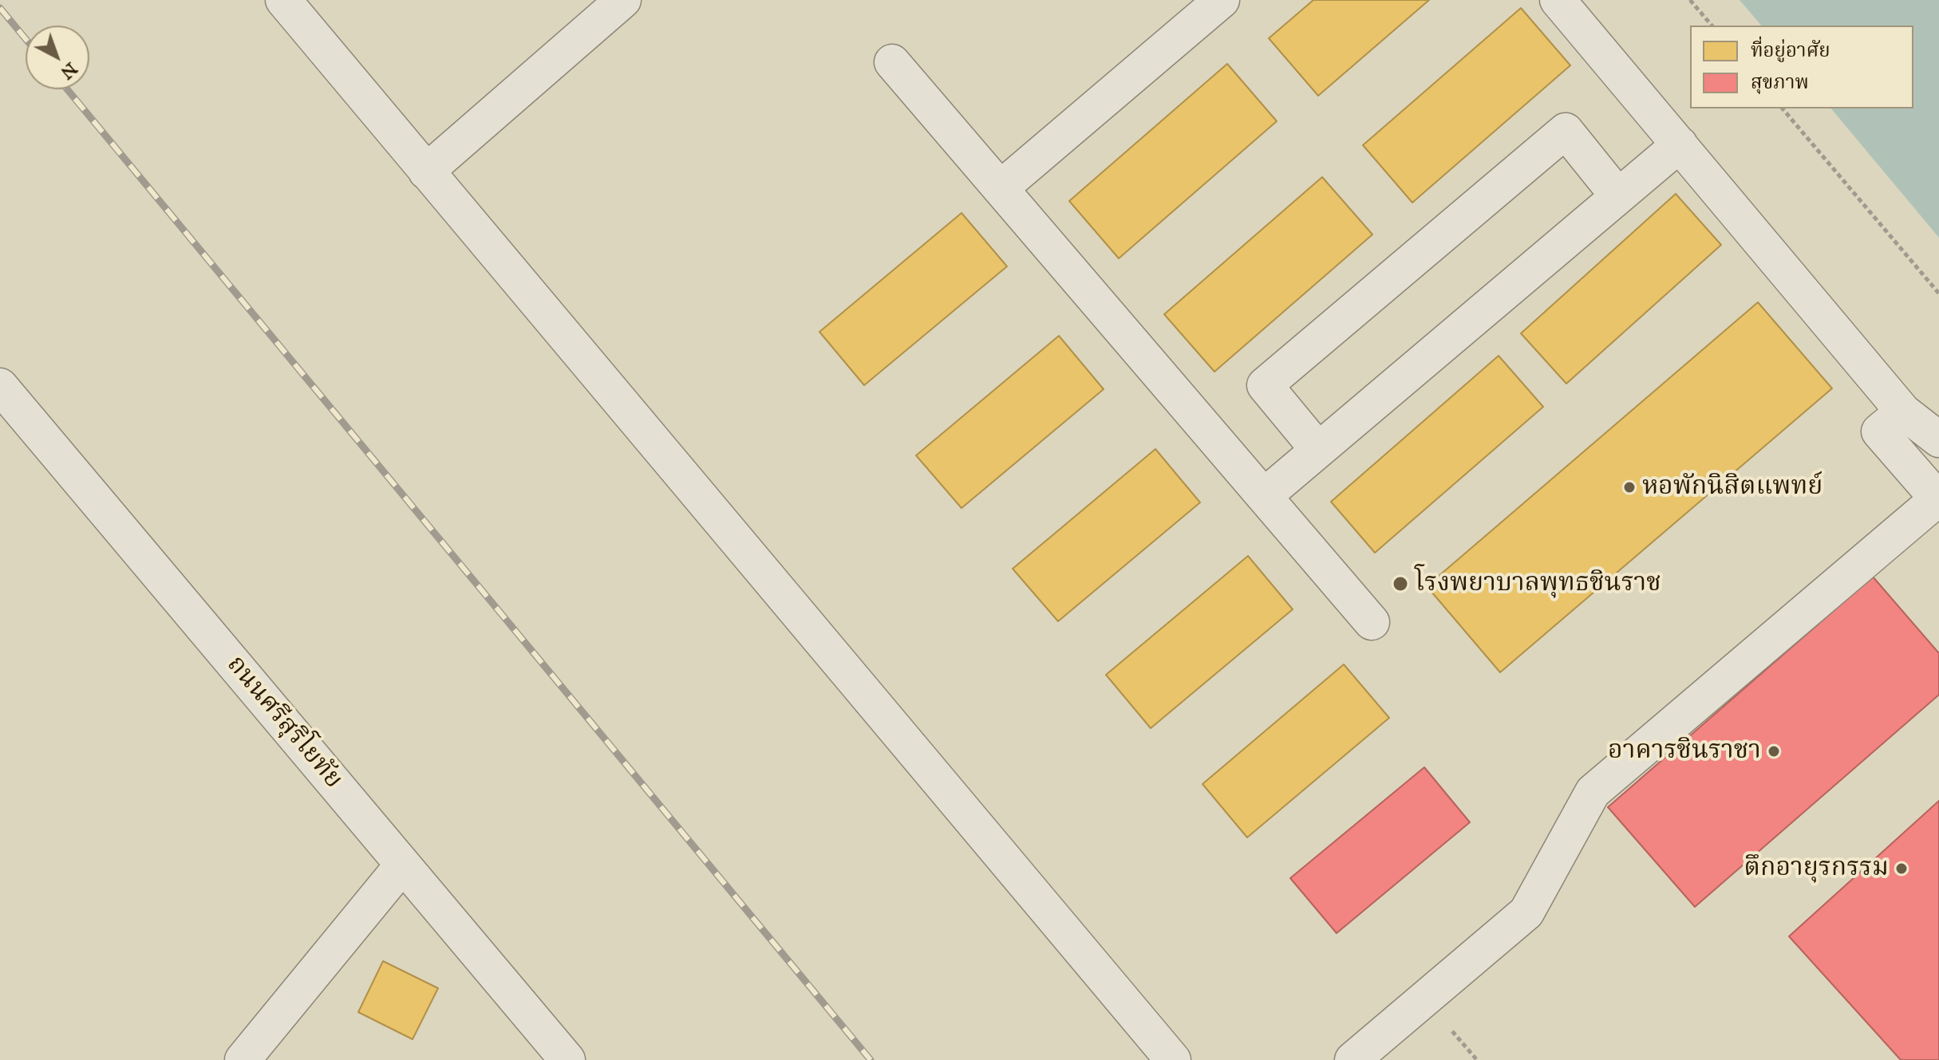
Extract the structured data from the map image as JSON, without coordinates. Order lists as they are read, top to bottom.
{
  "streets": {
    "street": ["ถนนศรีสุริโยทัย"]
  },
  "places": [
    "หอพักนิสิตแพทย์",
    "โรงพยาบาลพุทธชินราช",
    "อาคารชินราชา",
    "ตึกอายุรกรรม"
  ],
  "legend": ["ที่อยู่อาศัย", "สุขภาพ"],
  "north": "bottom right"
}
